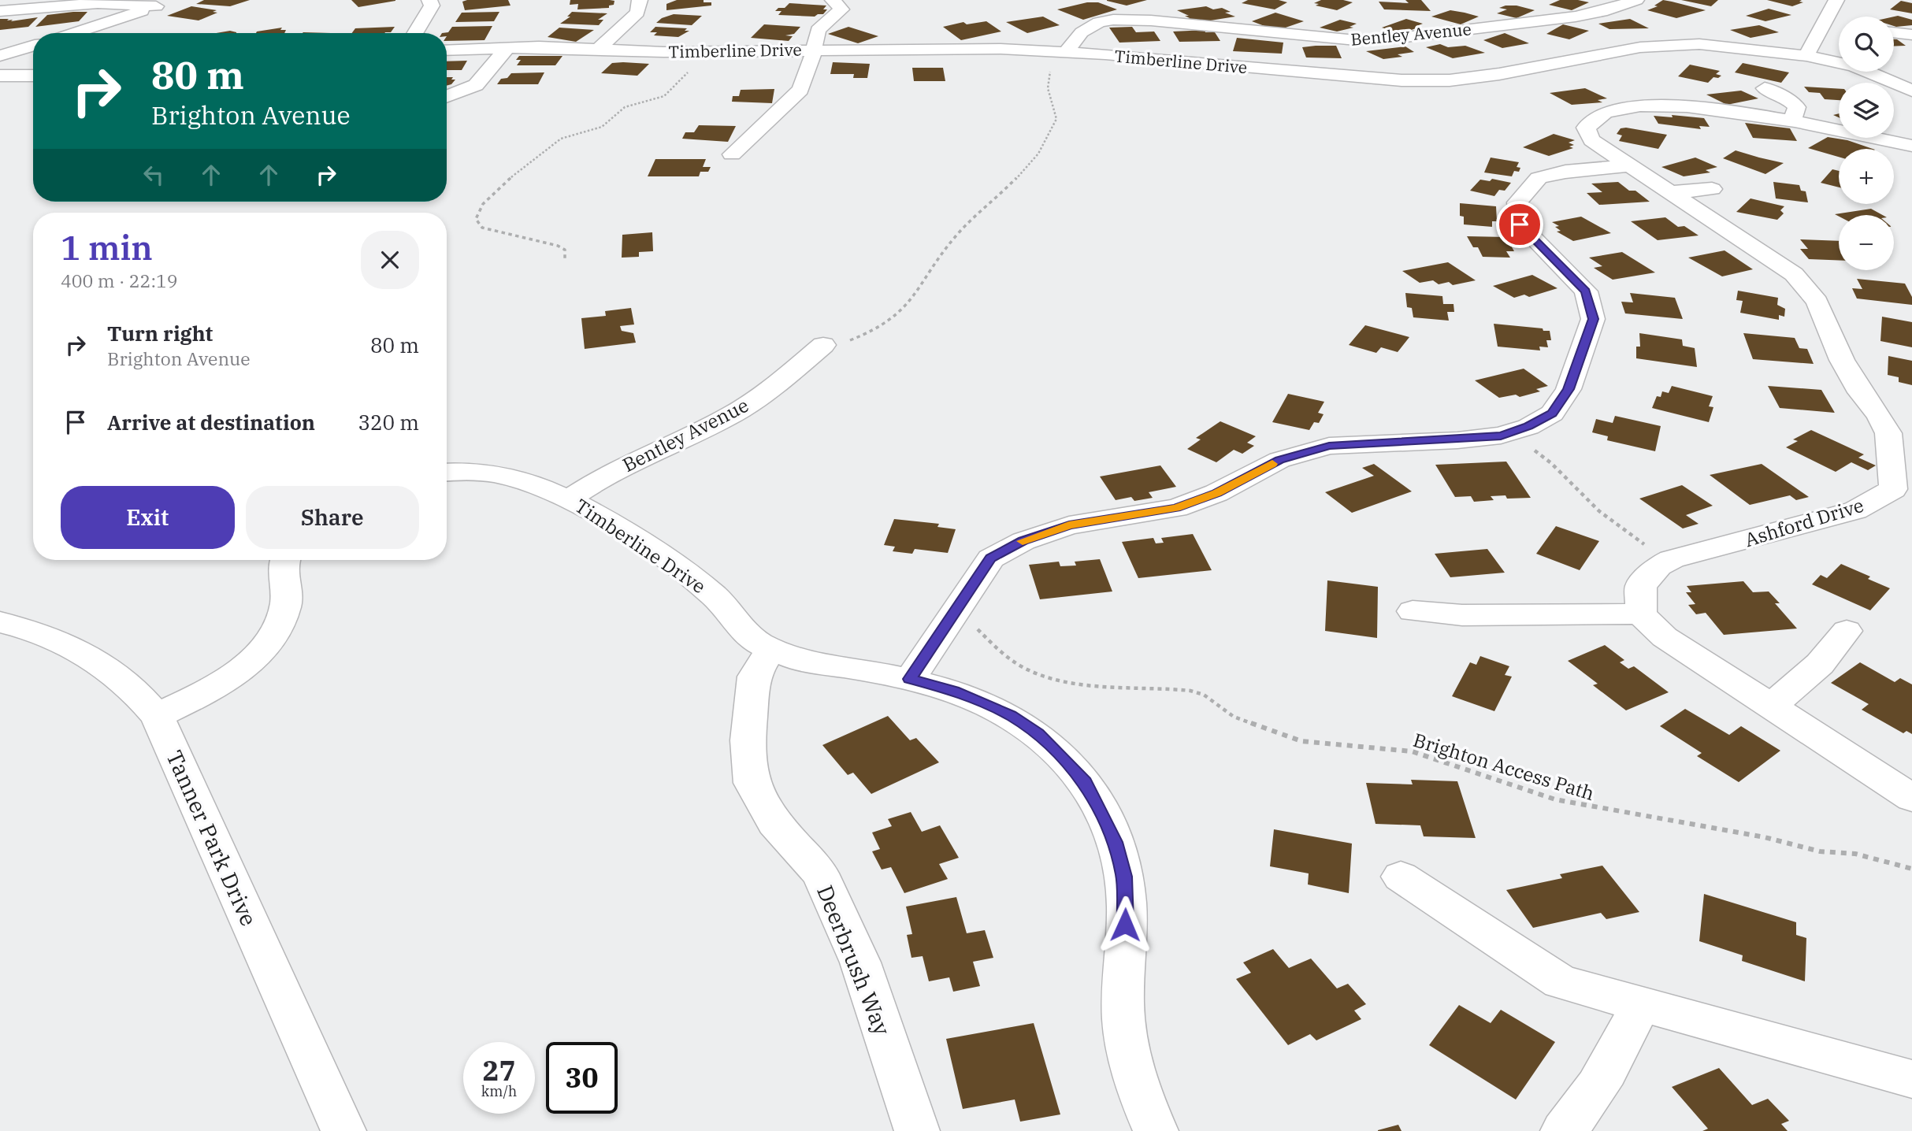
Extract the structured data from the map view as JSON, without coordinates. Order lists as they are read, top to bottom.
{
  "streets": {
    "street": [
      "Bentley Avenue",
      "Timberline Drive",
      "Ashford Drive",
      "Tanner Park Drive",
      "Deerbrush Way"
    ],
    "path": ["Brighton Access Path"]
  },
  "crossings": [
    ["Bentley Avenue", "Timberline Drive"],
    ["Timberline Drive", "Deerbrush Way"]
  ],
  "page": {
    "map_buttons": ["+", "−"],
    "turn": ["80 m", "Brighton Avenue"],
    "heading": ["1 min", "400 m · 22:19"],
    "list": [
      {
        "name": "Turn right",
        "note": "Brighton Avenue",
        "value": "80 m"
      },
      {
        "name": "Arrive at destination",
        "value": "320 m"
      }
    ],
    "buttons": ["Exit", "Share"],
    "speed": "27 km/h",
    "limit": "30"
  }
}
